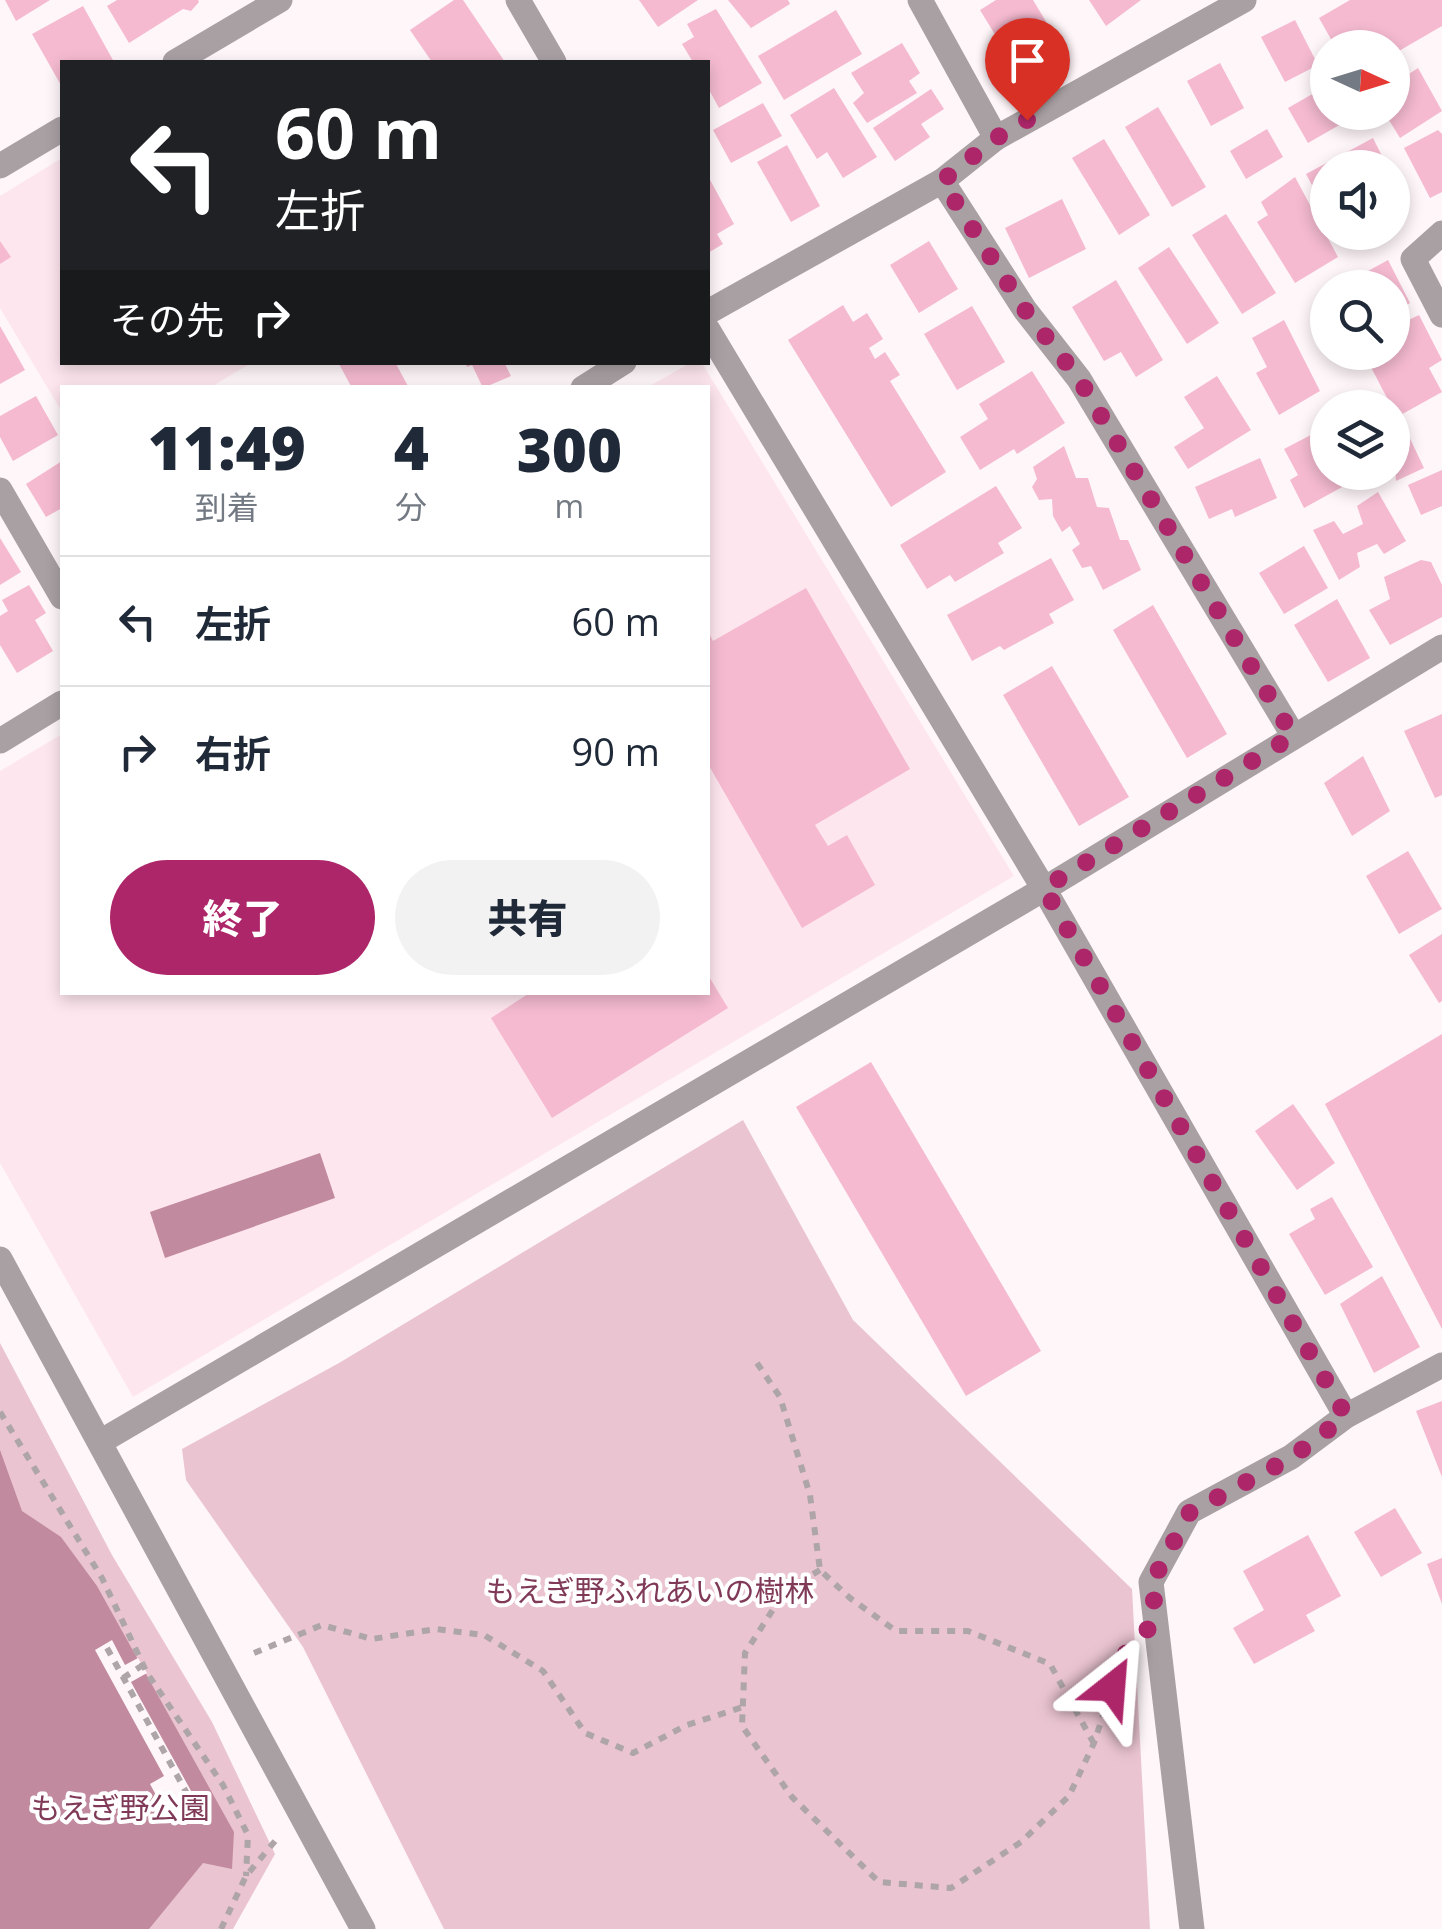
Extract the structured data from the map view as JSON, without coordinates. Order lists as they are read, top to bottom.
{
  "parks": ["もえぎ野ふれあいの樹林", "もえぎ野公園"],
  "north": "right",
  "page": {
    "turn": ["60 m", "左折"],
    "then": "その先",
    "eta": [
      "11:49",
      "到着",
      "4",
      "分",
      "300",
      "m"
    ],
    "list": [
      {
        "name": "左折",
        "value": "60 m"
      },
      {
        "name": "右折",
        "value": "90 m"
      }
    ],
    "buttons": ["終了", "共有"]
  }
}
